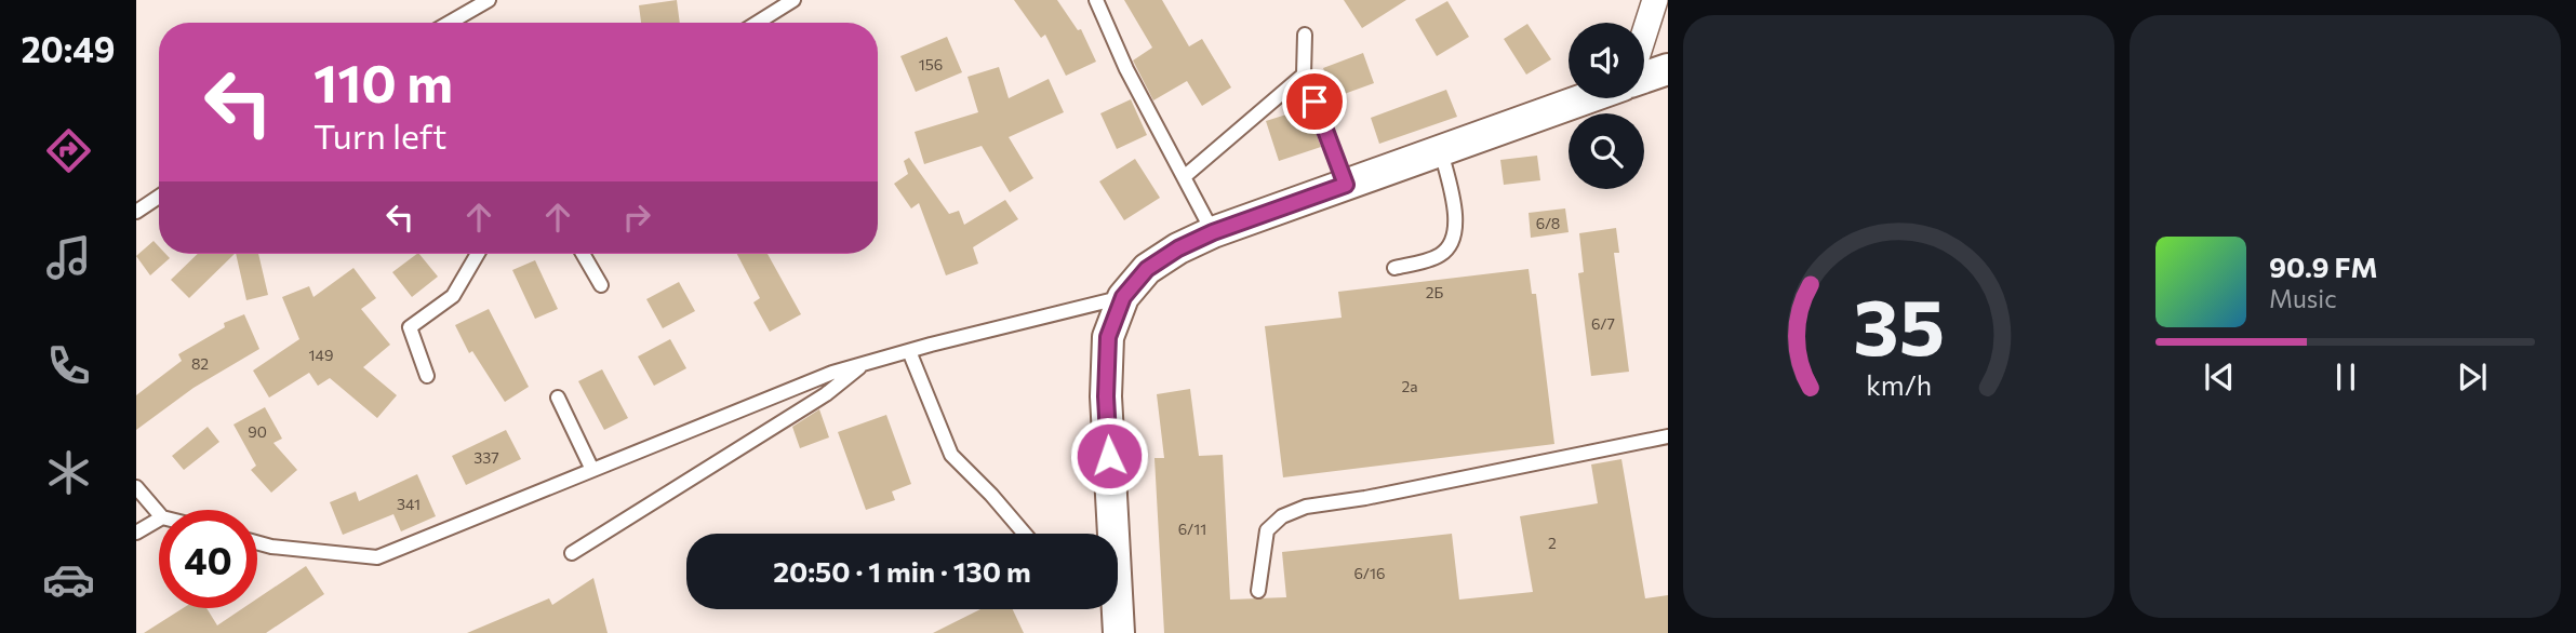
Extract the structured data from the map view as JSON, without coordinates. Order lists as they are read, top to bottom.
{
  "house_numbers": [
    "156",
    "6/8",
    "2Б",
    "6/7",
    "149",
    "82",
    "2а",
    "90",
    "337",
    "341",
    "6/11",
    "2",
    "6/16"
  ],
  "page": {
    "tabs": "20:49",
    "turn": ["110 m", "Turn left"],
    "song": ["90.9 FM", "Music"],
    "limit": "40",
    "trip": "20:50 · 1 min · 130 m",
    "gauge": ["35", "km/h"]
  }
}
